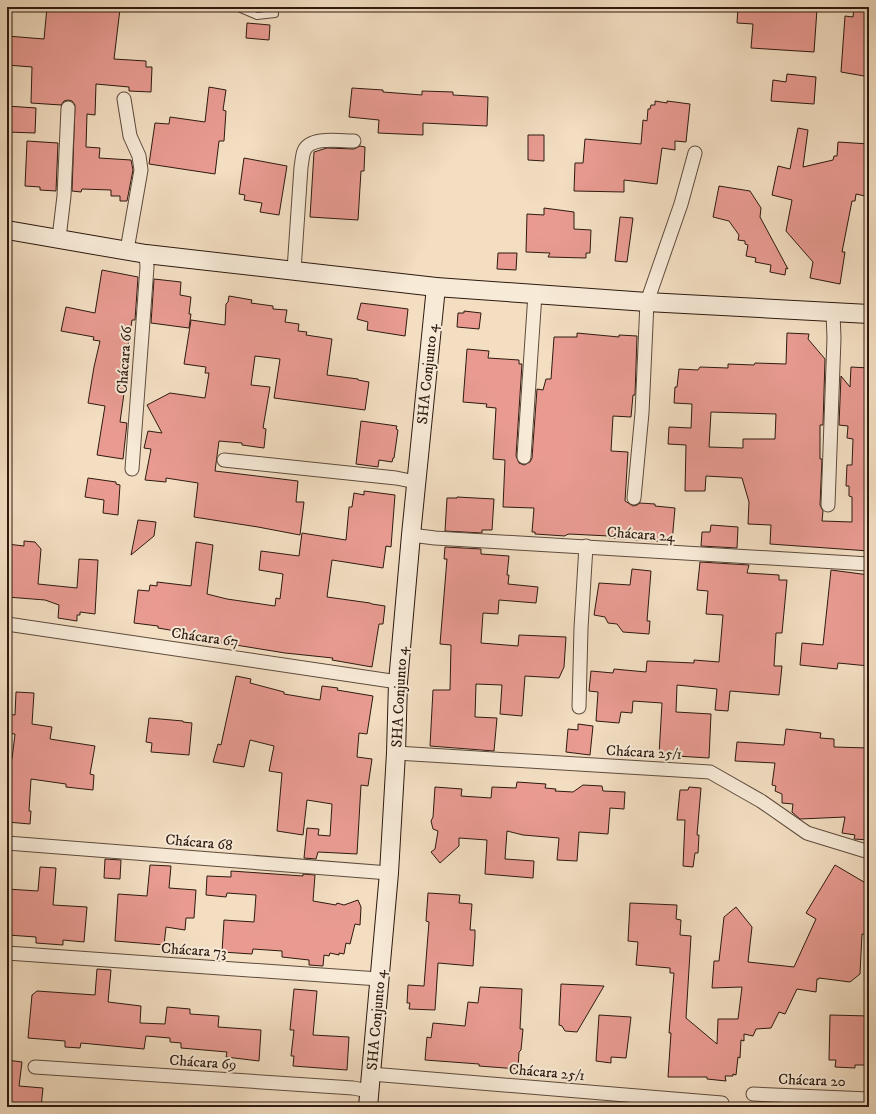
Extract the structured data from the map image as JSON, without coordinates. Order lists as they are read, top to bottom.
{
  "streets": {
    "street": [
      "Chácara 66",
      "SHA Conjunto 4",
      "Chácara 24",
      "Chácara 67",
      "Chácara 25/1",
      "Chácara 68",
      "Chácara 73",
      "Chácara 69",
      "Chácara 20"
    ]
  },
  "crossings": [
    ["SHA Conjunto 4", "Chácara 24"],
    ["SHA Conjunto 4", "Chácara 67"],
    ["SHA Conjunto 4", "Chácara 25/1"],
    ["SHA Conjunto 4", "Chácara 68"],
    ["SHA Conjunto 4", "Chácara 73"],
    ["SHA Conjunto 4", "Chácara 69"]
  ]
}
